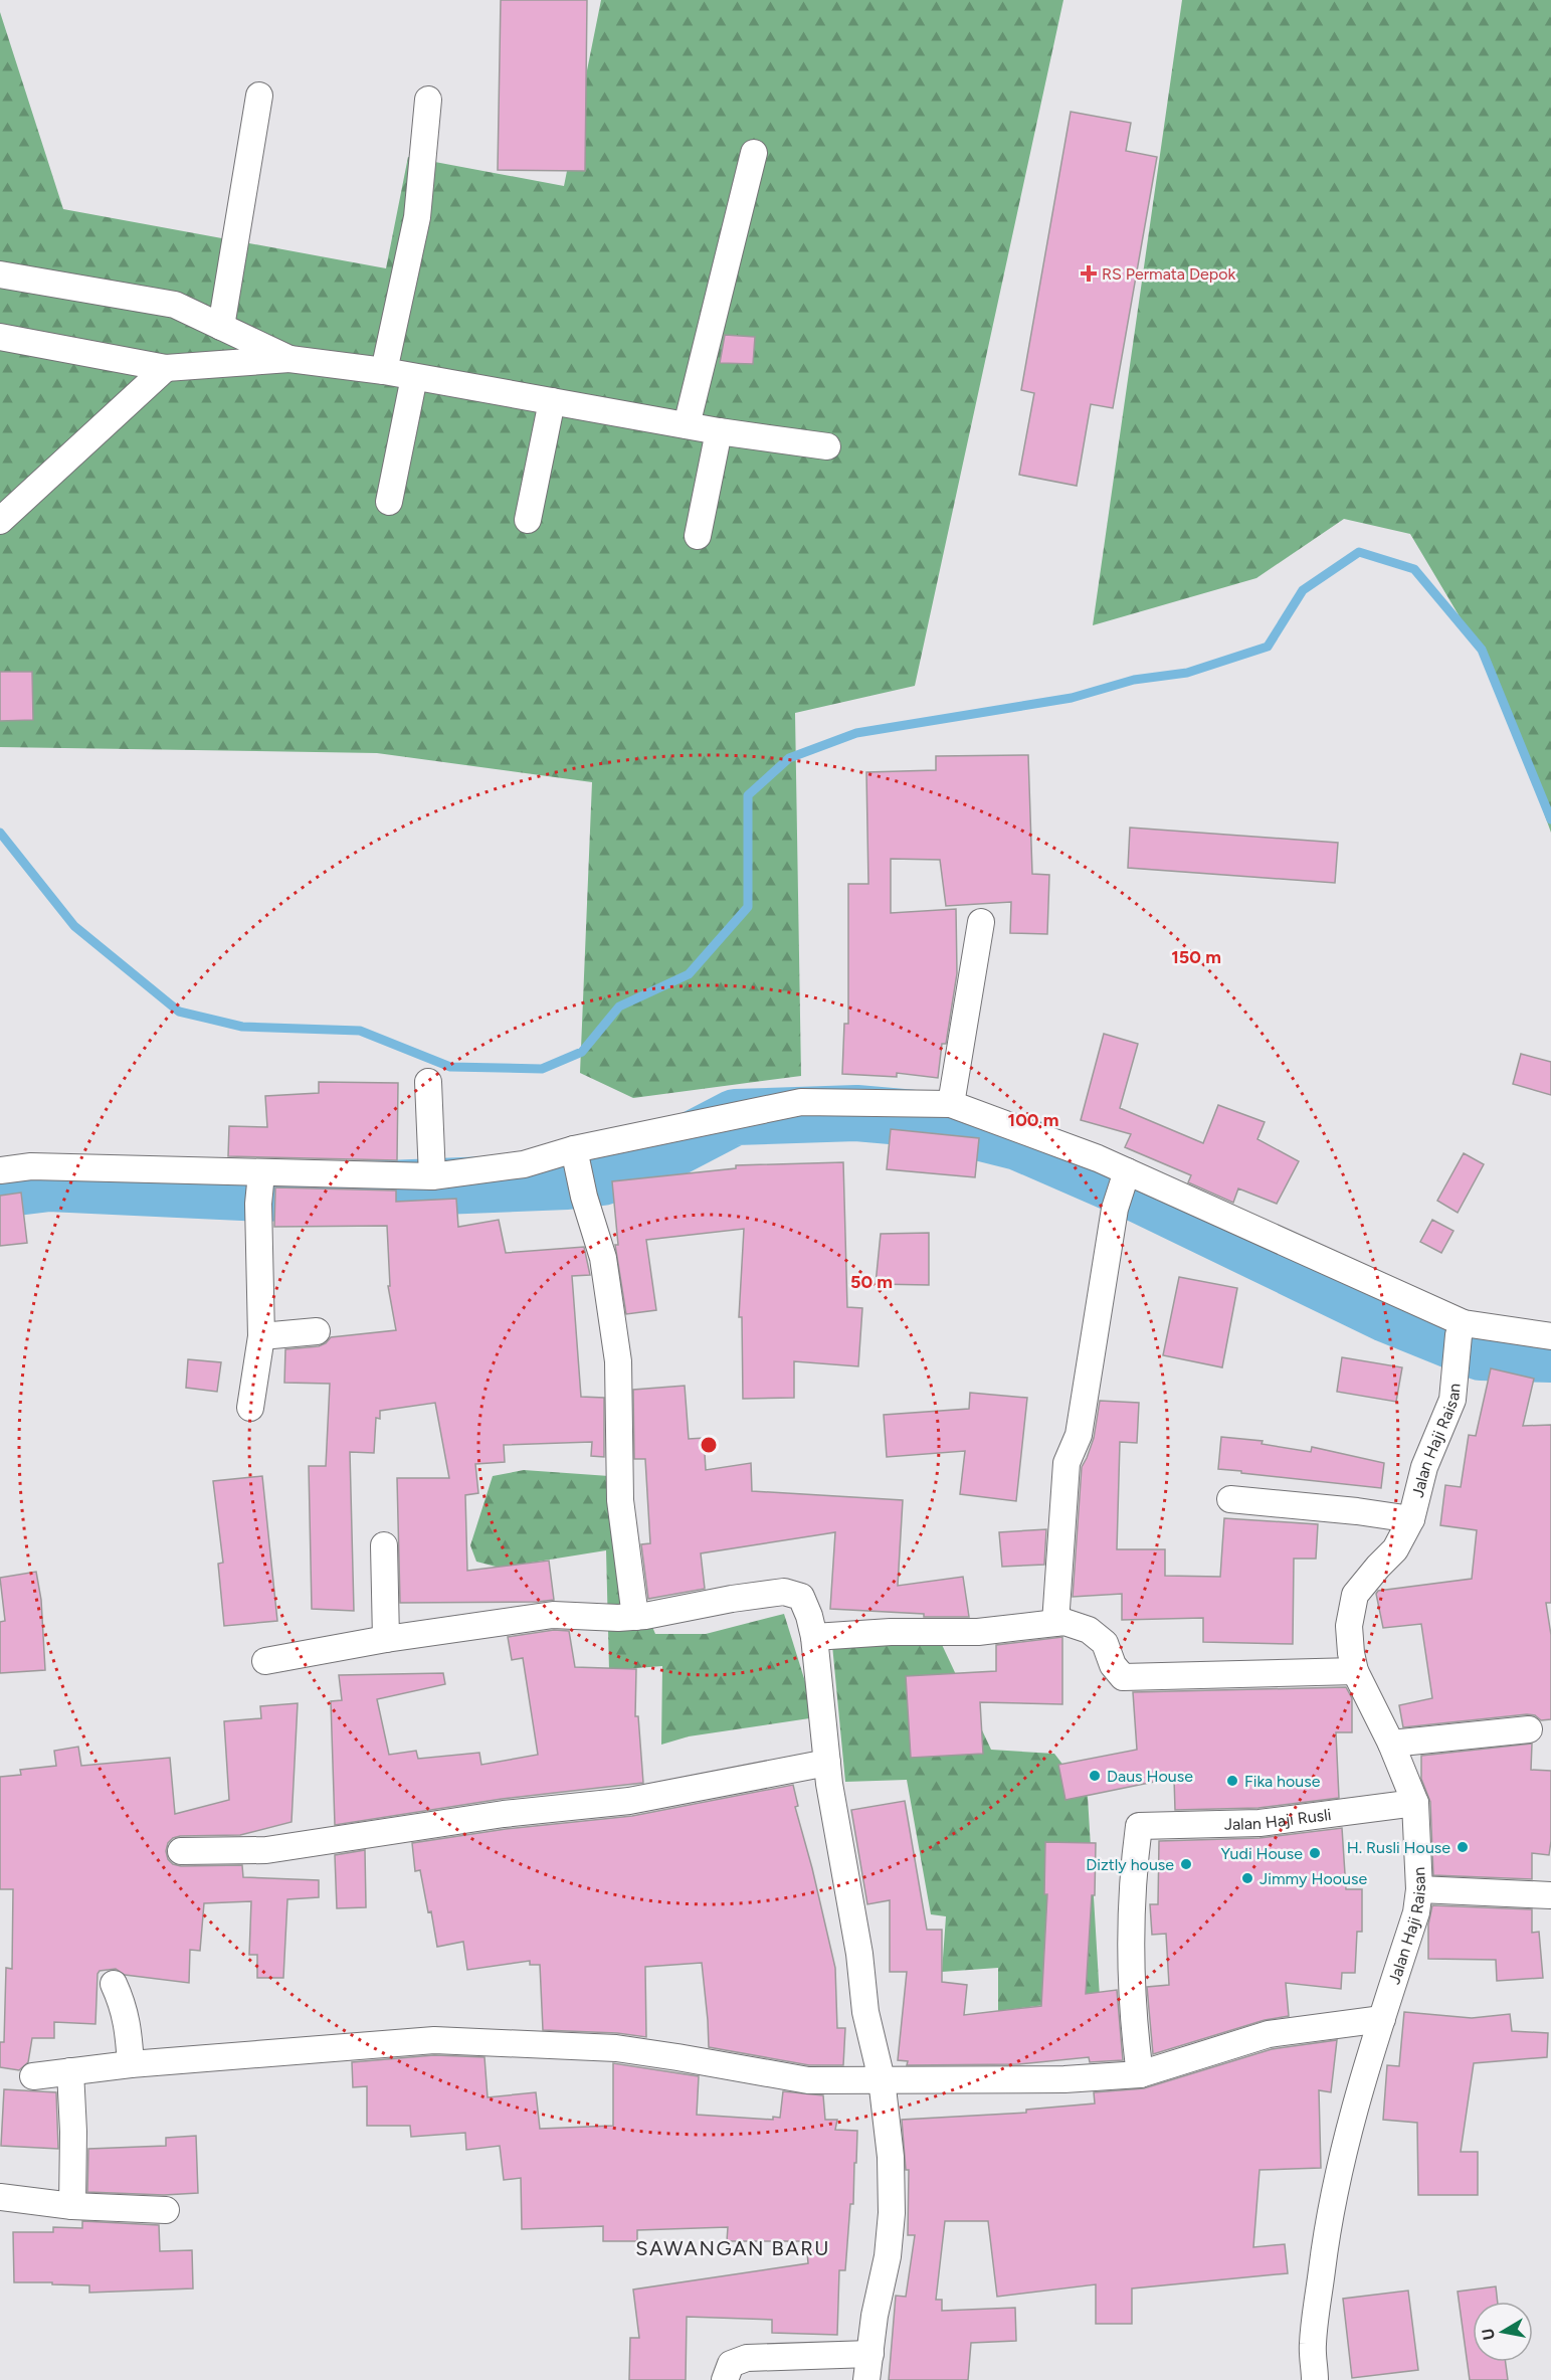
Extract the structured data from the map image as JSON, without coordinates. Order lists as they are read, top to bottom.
{
  "streets": {
    "street": ["Jalan Haji Raisan", "Jalan Haji Rusli"]
  },
  "crossings": [
    ["Jalan Haji Raisan", "Jalan Haji Rusli"]
  ],
  "districts": ["SAWANGAN BARU"],
  "places": {
    "health": ["RS Permata Depok"],
    "other": [
      "Daus House",
      "Fika house",
      "H. Rusli House",
      "Yudi House",
      "Diztly house",
      "Jimmy Hoouse"
    ]
  },
  "north": "left",
  "rings": ["150 m", "100 m", "50 m"]
}
